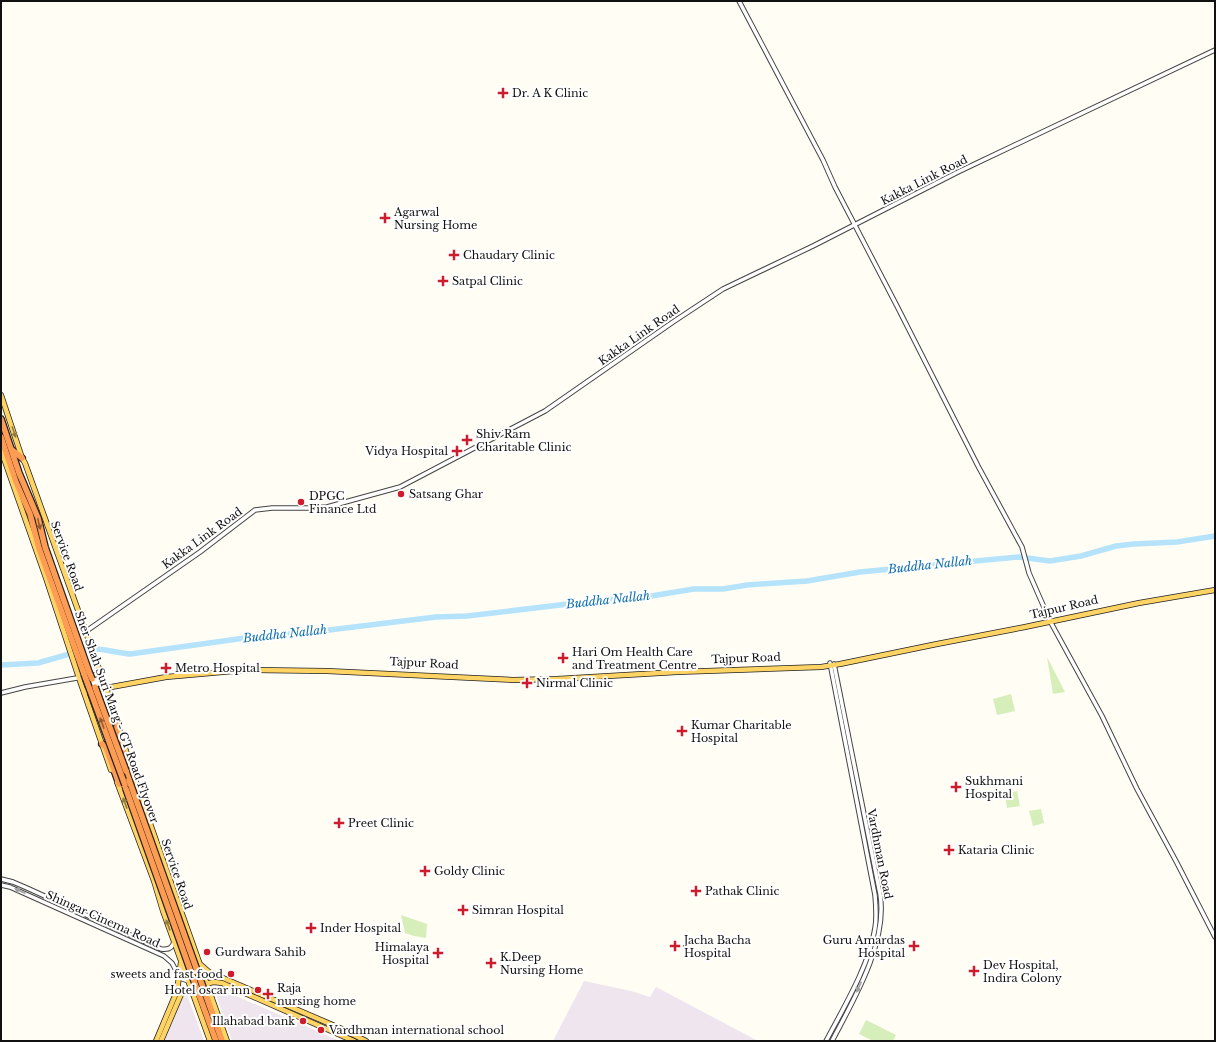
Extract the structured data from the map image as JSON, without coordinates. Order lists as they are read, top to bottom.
{
  "streets": {
    "highway": ["Sher Shah Suri Marg - GT Road Flyover"],
    "main road": ["Service Road", "Tajpur Road"],
    "street": ["Kakka Link Road", "Vardhman Road", "Shingar Cinema Road"]
  },
  "crossings": [
    ["Kakka Link Road", "Service Road"],
    ["Service Road", "Tajpur Road"],
    ["Tajpur Road", "Vardhman Road"]
  ],
  "water": ["Buddha Nallah"],
  "places": {
    "health": [
      "Dr. A K Clinic",
      "Agarwal Nursing Home",
      "Chaudary Clinic",
      "Satpal Clinic",
      "Shiv Ram Charitable Clinic",
      "Vidya Hospital",
      "Hari Om Health Care and Treatment Centre",
      "Metro Hospital",
      "Nirmal Clinic",
      "Kumar Charitable Hospital",
      "Sukhmani Hospital",
      "Preet Clinic",
      "Kataria Clinic",
      "Goldy Clinic",
      "Pathak Clinic",
      "Simran Hospital",
      "Inder Hospital",
      "Jacha Bacha Hospital",
      "Guru Amardas Hospital",
      "Himalaya Hospital",
      "K.Deep Nursing Home",
      "Dev Hospital, Indira Colony",
      "Raja nursing home"
    ],
    "other": [
      "Satsang Ghar",
      "DPGC Finance Ltd",
      "Gurdwara Sahib",
      "sweets and fast food",
      "Hotel oscar inn",
      "Illahabad bank",
      "Vardhman international school"
    ]
  }
}
